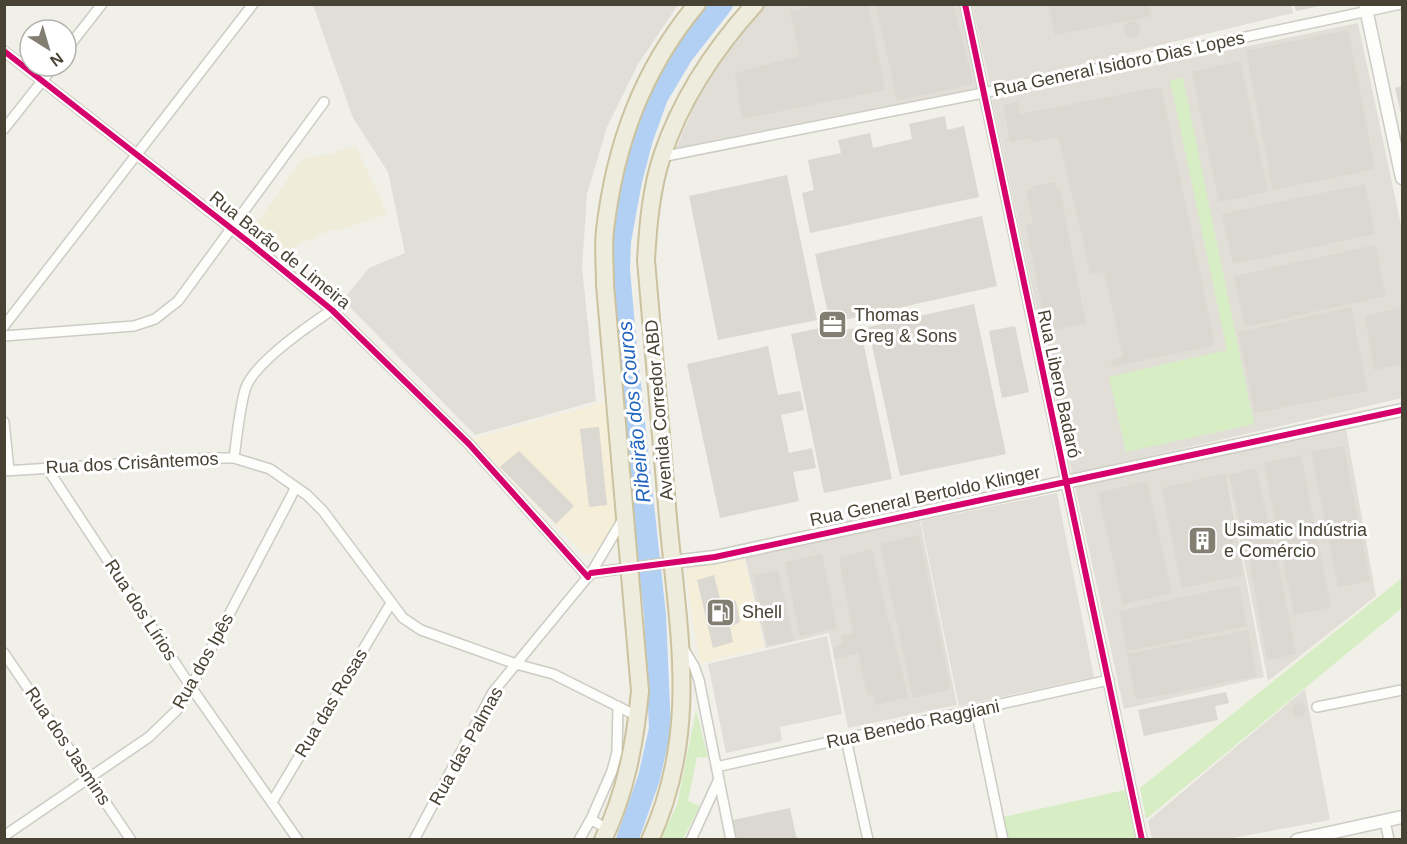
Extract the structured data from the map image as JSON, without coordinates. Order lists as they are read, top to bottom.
{
  "streets": {
    "highway": ["Avenida Corredor ABD"],
    "street": [
      "Rua General Isidoro Dias Lopes",
      "Rua Barão de Limeira",
      "Rua Libero Badaró",
      "Rua dos Crisântemos",
      "Rua General Bertoldo Klinger",
      "Rua dos Lírios",
      "Rua dos Ipês",
      "Rua das Rosas",
      "Rua Benedo Raggiani",
      "Rua dos Jasmins",
      "Rua das Palmas"
    ]
  },
  "crossings": [
    ["Rua General Isidoro Dias Lopes", "Rua Libero Badaró"],
    ["Rua General Isidoro Dias Lopes", "Avenida Corredor ABD"],
    ["Rua Barão de Limeira", "Rua das Palmas"],
    ["Rua Libero Badaró", "Rua General Bertoldo Klinger"],
    ["Rua Libero Badaró", "Rua Benedo Raggiani"],
    ["Avenida Corredor ABD", "Rua General Bertoldo Klinger"],
    ["Rua dos Crisântemos", "Rua dos Lírios"],
    ["Rua dos Crisântemos", "Rua dos Ipês"],
    ["Rua dos Crisântemos", "Rua das Rosas"],
    ["Rua dos Crisântemos", "Rua das Palmas"],
    ["Rua dos Lírios", "Rua dos Ipês"],
    ["Rua dos Lírios", "Rua das Rosas"],
    ["Rua dos Ipês", "Rua dos Jasmins"]
  ],
  "water": ["Ribeirão dos Couros"],
  "places": {
    "office": ["Thomas Greg & Sons"],
    "building": ["Usimatic Indústria e Comércio"],
    "fuel station": ["Shell"]
  },
  "north": "bottom right"
}
